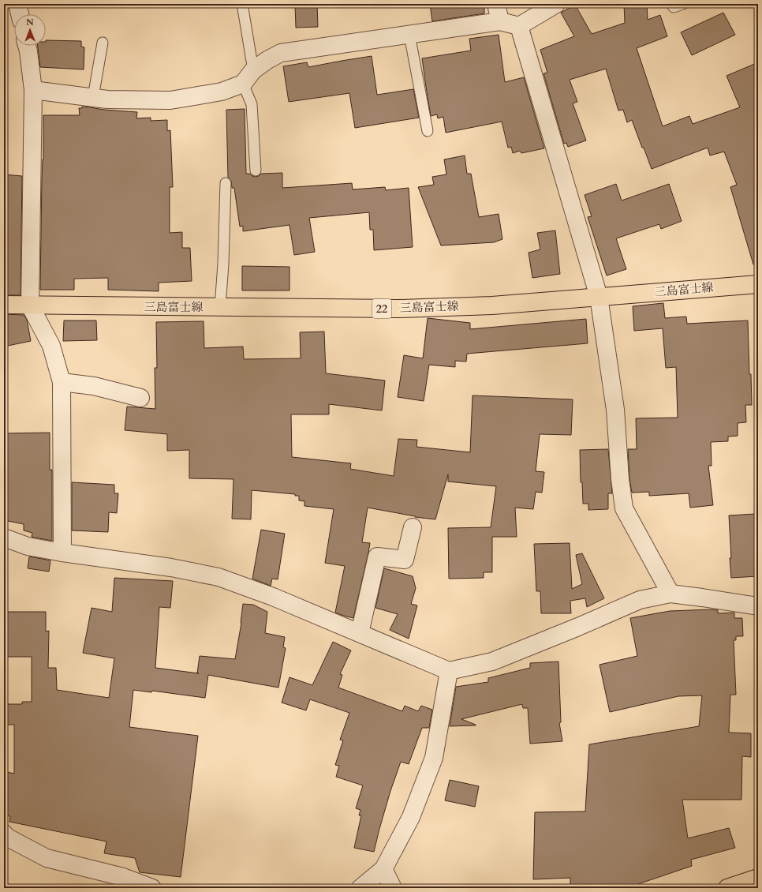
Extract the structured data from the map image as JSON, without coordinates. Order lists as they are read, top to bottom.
{
  "streets": {
    "main road": ["三島富士線", "22"]
  },
  "north": "top"
}
